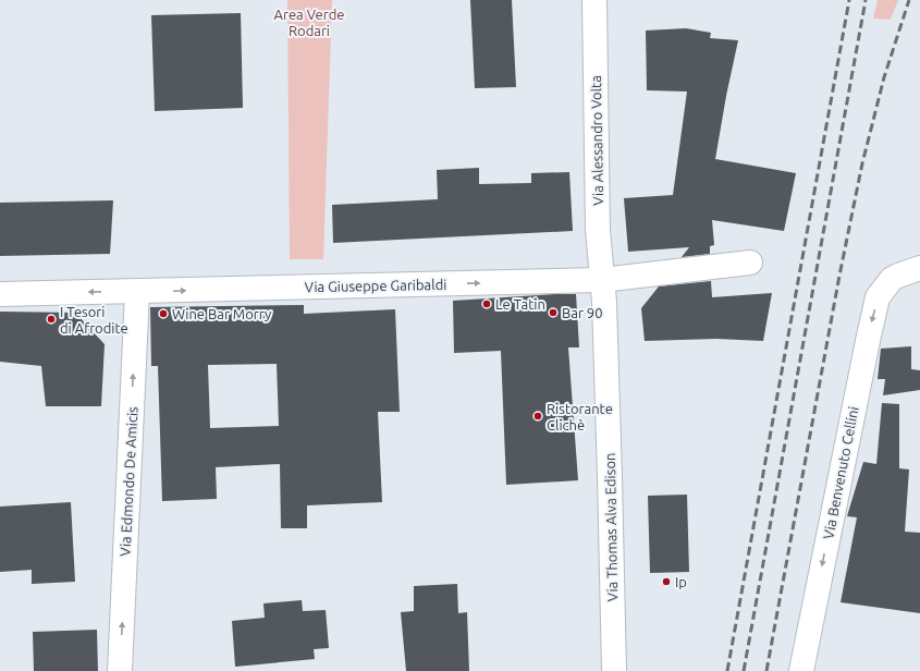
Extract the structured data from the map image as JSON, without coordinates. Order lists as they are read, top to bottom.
{
  "streets": {
    "street": [
      "Via Alessandro Volta",
      "Via Giuseppe Garibaldi",
      "Via Benvenuto Cellini",
      "Via Edmondo De Amicis",
      "Via Thomas Alva Edison"
    ]
  },
  "crossings": [
    ["Via Alessandro Volta", "Via Giuseppe Garibaldi"],
    ["Via Alessandro Volta", "Via Thomas Alva Edison"],
    ["Via Giuseppe Garibaldi", "Via Edmondo De Amicis"],
    ["Via Giuseppe Garibaldi", "Via Thomas Alva Edison"]
  ],
  "one_way": ["Via Benvenuto Cellini", "Via Edmondo De Amicis"],
  "parks": ["Area Verde Rodari"],
  "places": [
    "Le Tatin",
    "Bar 90",
    "Wine Bar Morry",
    "I Tesori di Afrodite",
    "Ristorante Clichè",
    "Ip"
  ]
}
